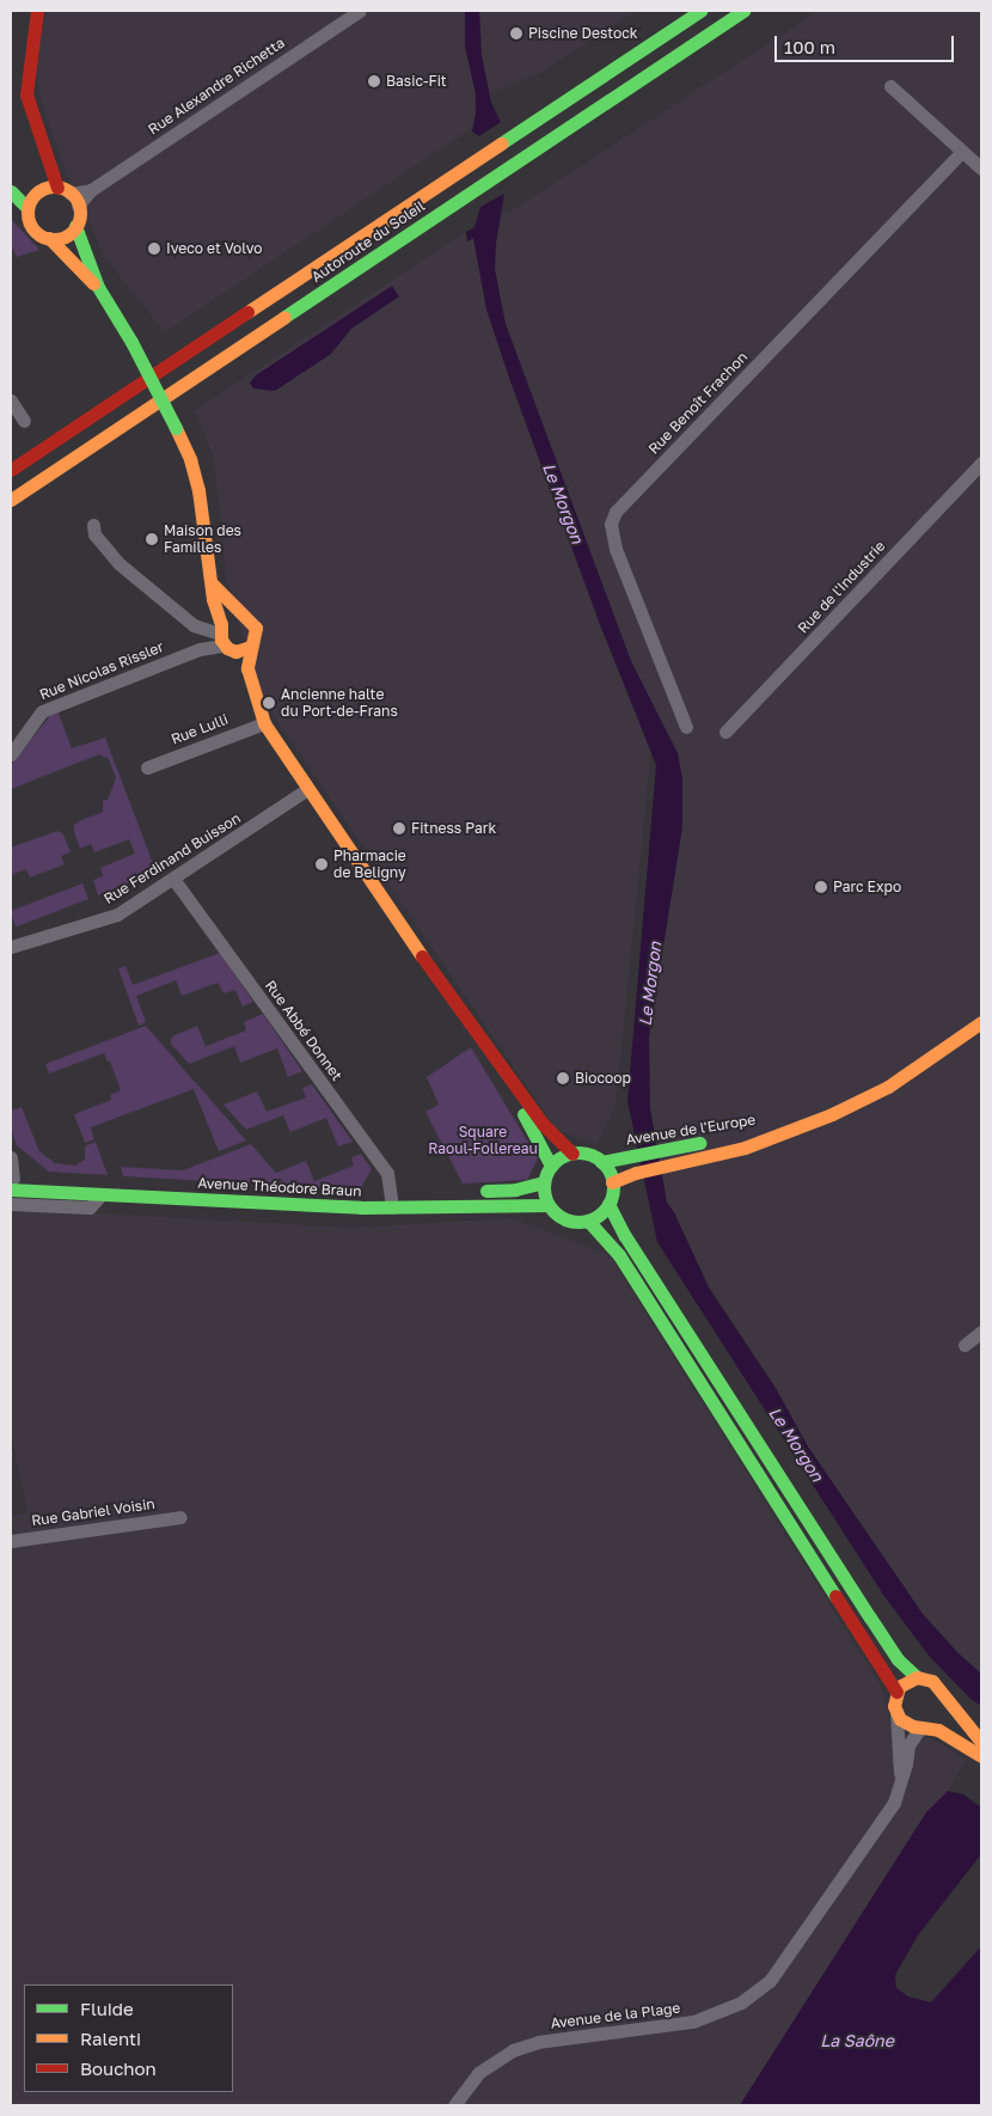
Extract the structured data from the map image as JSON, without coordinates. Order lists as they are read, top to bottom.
{
  "streets": {
    "main road": ["Autoroute du Soleil", "Avenue de l'Europe", "Avenue Théodore Braun"],
    "street": [
      "Rue Alexandre Richetta",
      "Rue Benoît Frachon",
      "Rue de l'Industrie",
      "Rue Nicolas Rissler",
      "Rue Lulli",
      "Rue Ferdinand Buisson",
      "Rue Abbé Donnet",
      "Rue Gabriel Voisin",
      "Avenue de la Plage"
    ]
  },
  "crossings": [
    ["Rue Ferdinand Buisson", "Rue Abbé Donnet"],
    ["Rue Abbé Donnet", "Avenue Théodore Braun"],
    ["Avenue de l'Europe", "Avenue Théodore Braun"]
  ],
  "water": ["Le Morgon", "La Saône"],
  "parks": ["Square Raoul-Follereau"],
  "places": [
    "Piscine Destock",
    "Basic-Fit",
    "Iveco et Volvo",
    "Maison des Familles",
    "Ancienne halte du Port-de-Frans",
    "Fitness Park",
    "Pharmacie de Beligny",
    "Parc Expo",
    "Biocoop"
  ],
  "legend": ["Fluide", "Ralenti", "Bouchon"],
  "scale_bar": "100 m"
}
